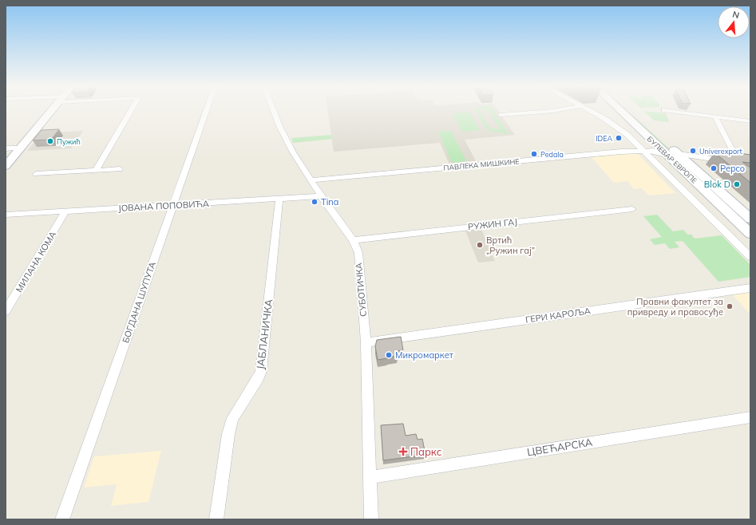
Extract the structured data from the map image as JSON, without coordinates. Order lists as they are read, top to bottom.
{
  "streets": {
    "main road": ["БУЛЕВАР ЕВРОПЕ"],
    "street": [
      "ПАВЛЕКА МИШКИНЕ",
      "ЈОВАНА ПОПОВИЋА",
      "РУЖИН ГАЈ",
      "МИЛАНА КОМА",
      "СУБОТИЧКА",
      "БОГДАНА ШУПУТА",
      "ГЕРИ КАРОЉА",
      "ЈАБЛАНИЧКА",
      "ЦВЕЋАРСКА"
    ]
  },
  "crossings": [
    ["БУЛЕВАР ЕВРОПЕ", "ПАВЛЕКА МИШКИНЕ"],
    ["ПАВЛЕКА МИШКИНЕ", "СУБОТИЧКА"],
    ["ЈОВАНА ПОПОВИЋА", "МИЛАНА КОМА"],
    ["ЈОВАНА ПОПОВИЋА", "СУБОТИЧКА"],
    ["ЈОВАНА ПОПОВИЋА", "БОГДАНА ШУПУТА"],
    ["ЈОВАНА ПОПОВИЋА", "ЈАБЛАНИЧКА"],
    ["РУЖИН ГАЈ", "СУБОТИЧКА"],
    ["СУБОТИЧКА", "ГЕРИ КАРОЉА"],
    ["СУБОТИЧКА", "ЦВЕЋАРСКА"]
  ],
  "places": {
    "other": [
      "IDEA",
      "Пужић",
      "Univerexport",
      "Pedala",
      "Pepco",
      "Blok D",
      "Tina",
      "Вртић „Ружин гај”",
      "Правни факултет за привреду и правосуђе",
      "Микромаркет"
    ],
    "health": ["Паркс"]
  },
  "north": "top"
}
